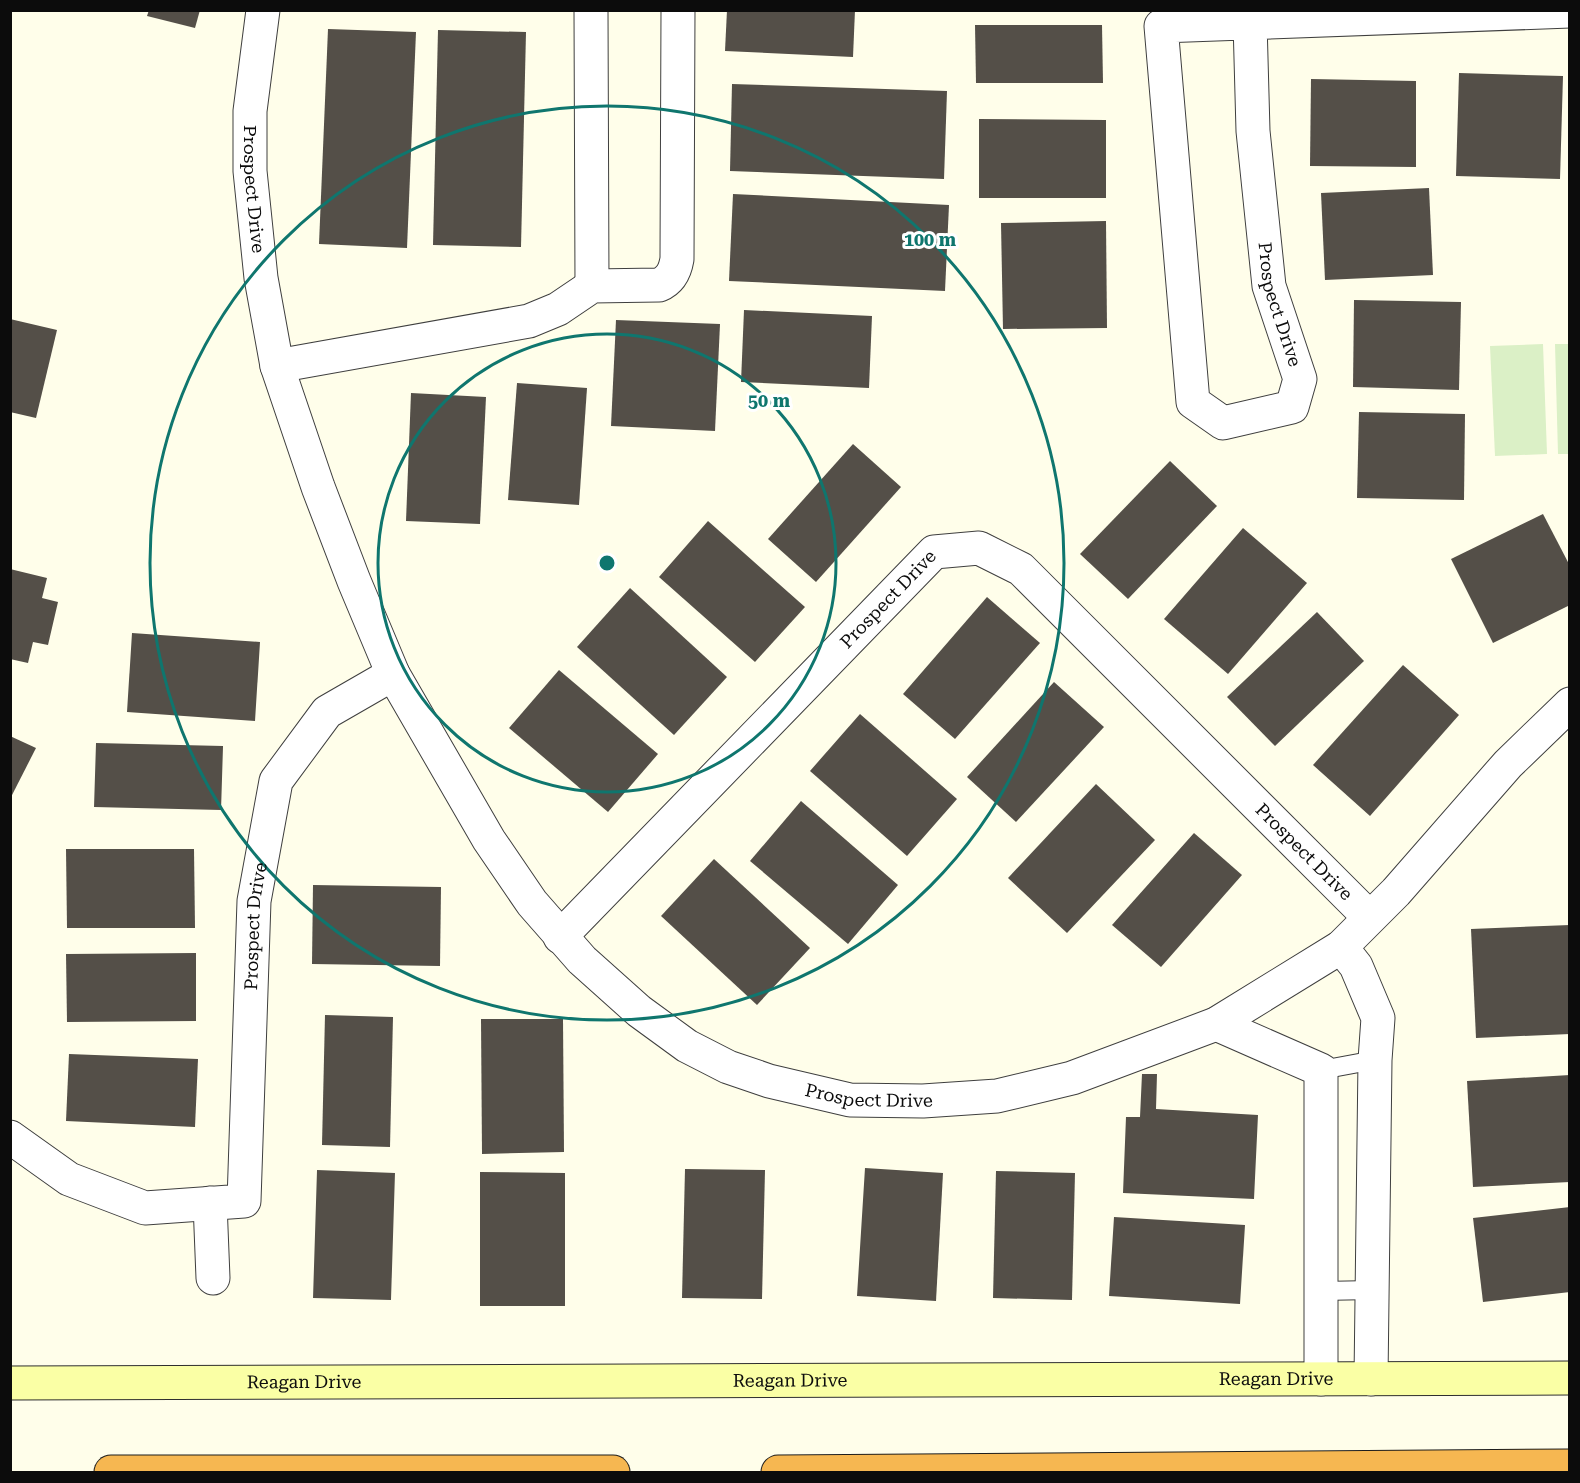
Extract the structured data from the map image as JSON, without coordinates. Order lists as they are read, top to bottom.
{
  "streets": {
    "street": ["Prospect Drive", "Reagan Drive"]
  },
  "rings": ["100 m", "50 m"]
}
